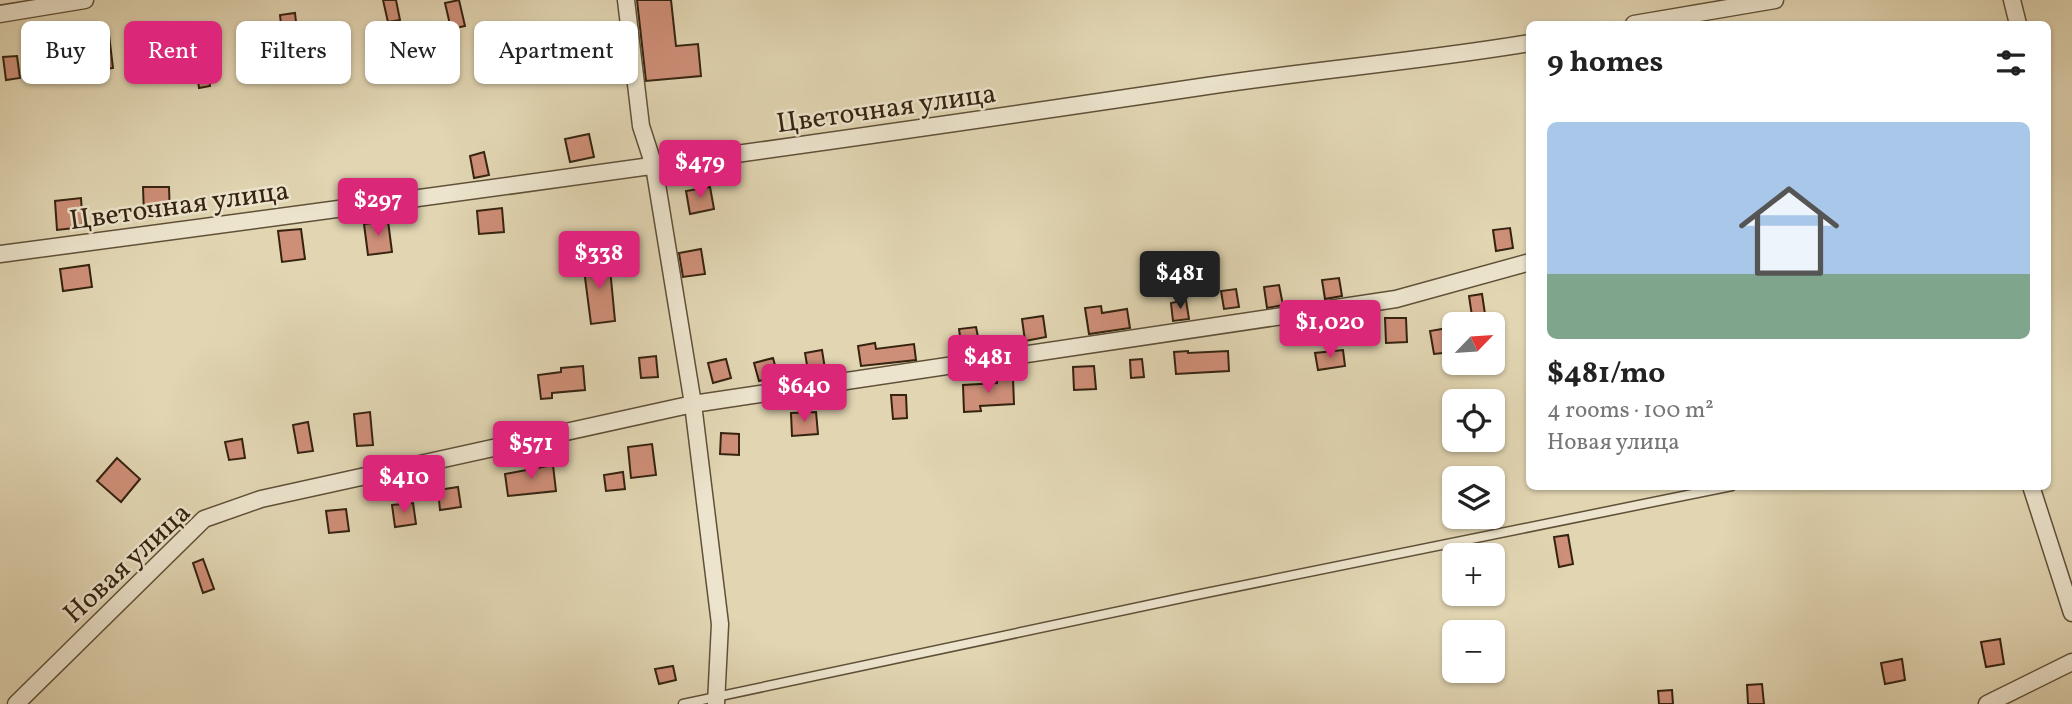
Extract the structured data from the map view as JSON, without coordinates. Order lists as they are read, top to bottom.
{
  "streets": {
    "street": ["Цветочная улица", "Новая улица"]
  },
  "north": "top right",
  "page": {
    "chip": [
      "Buy",
      "Rent",
      "Filters",
      "New",
      "Apartment"
    ],
    "heading": "9 homes",
    "list": [
      {
        "name": "$481/mo",
        "note": "4 rooms · 100 m² · Новая улица"
      }
    ],
    "price": [
      "$479",
      "$297",
      "$338",
      "$481",
      "$1,020",
      "$481",
      "$640",
      "$571",
      "$410"
    ],
    "map_buttons": ["+", "−"]
  }
}
